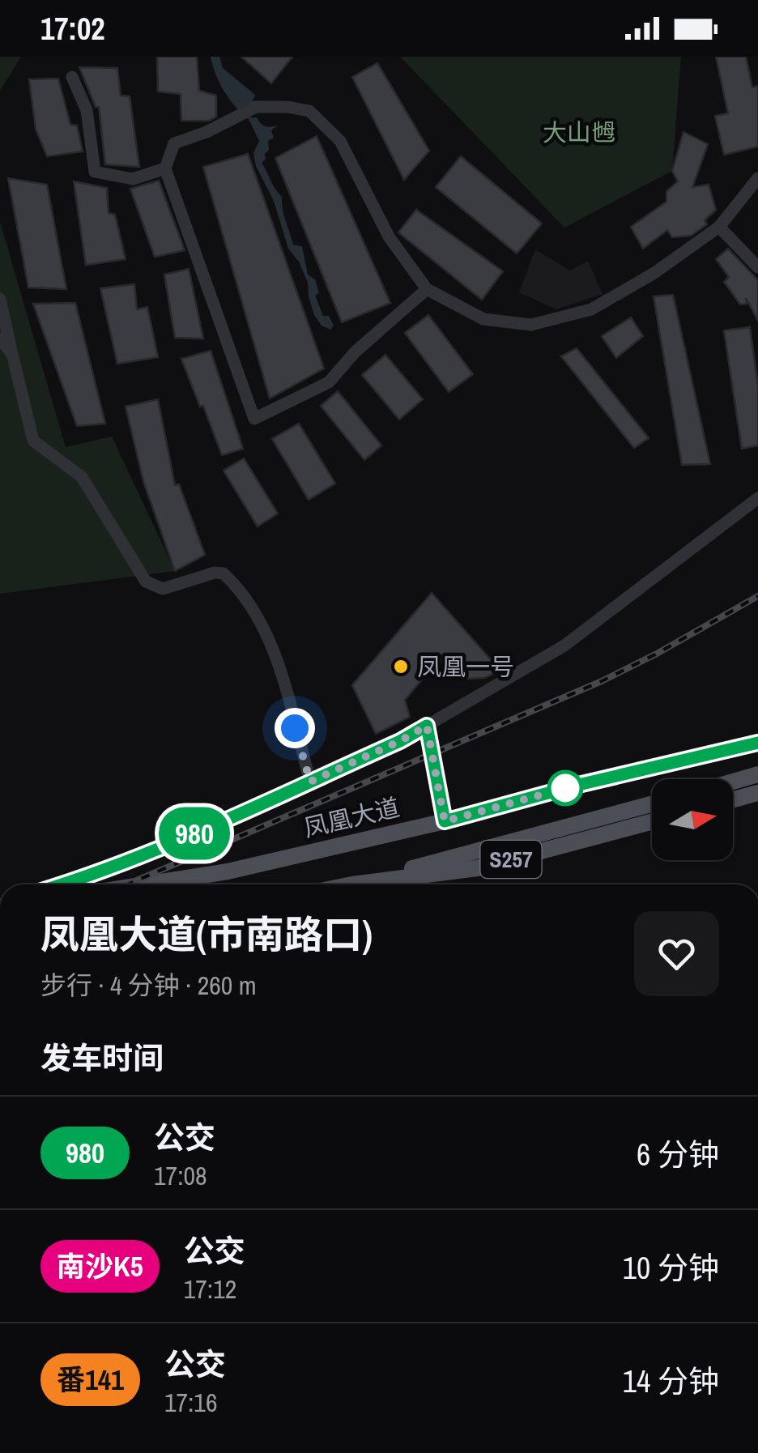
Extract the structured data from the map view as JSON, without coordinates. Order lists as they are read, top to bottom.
{
  "streets": {
    "main road": ["凤凰大道", "S257"]
  },
  "parks": ["大山乸"],
  "places": ["凤凰一号"],
  "lines": ["bus line 980"],
  "north": "right",
  "page": {
    "status": "17:02",
    "on_map": "980",
    "heading": [
      ["凤凰大道(市南路口)", "步行 · 4 分钟 · 260 m"],
      "发车时间"
    ],
    "list": [
      {
        "mark": "980",
        "name": "公交",
        "note": "17:08",
        "value": "6 分钟"
      },
      {
        "mark": "南沙K5",
        "name": "公交",
        "note": "17:12",
        "value": "10 分钟"
      },
      {
        "mark": "番141",
        "name": "公交",
        "note": "17:16",
        "value": "14 分钟"
      }
    ]
  }
}
